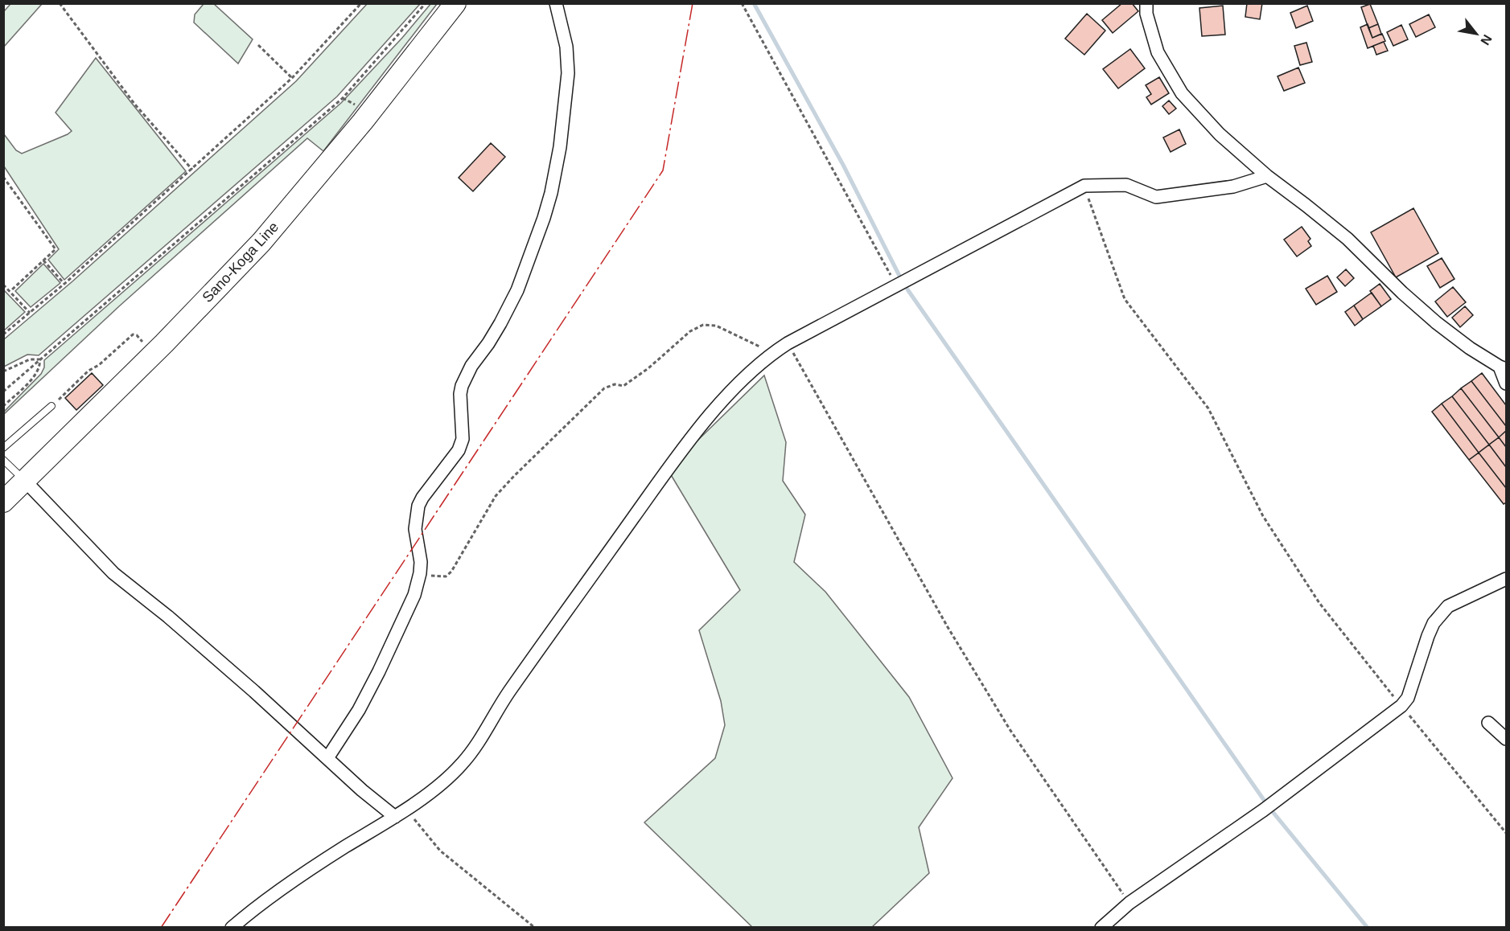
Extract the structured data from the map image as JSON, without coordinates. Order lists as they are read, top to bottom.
{
  "streets": {
    "main road": ["Sano-Koga Line"]
  },
  "north": "bottom right"
}
